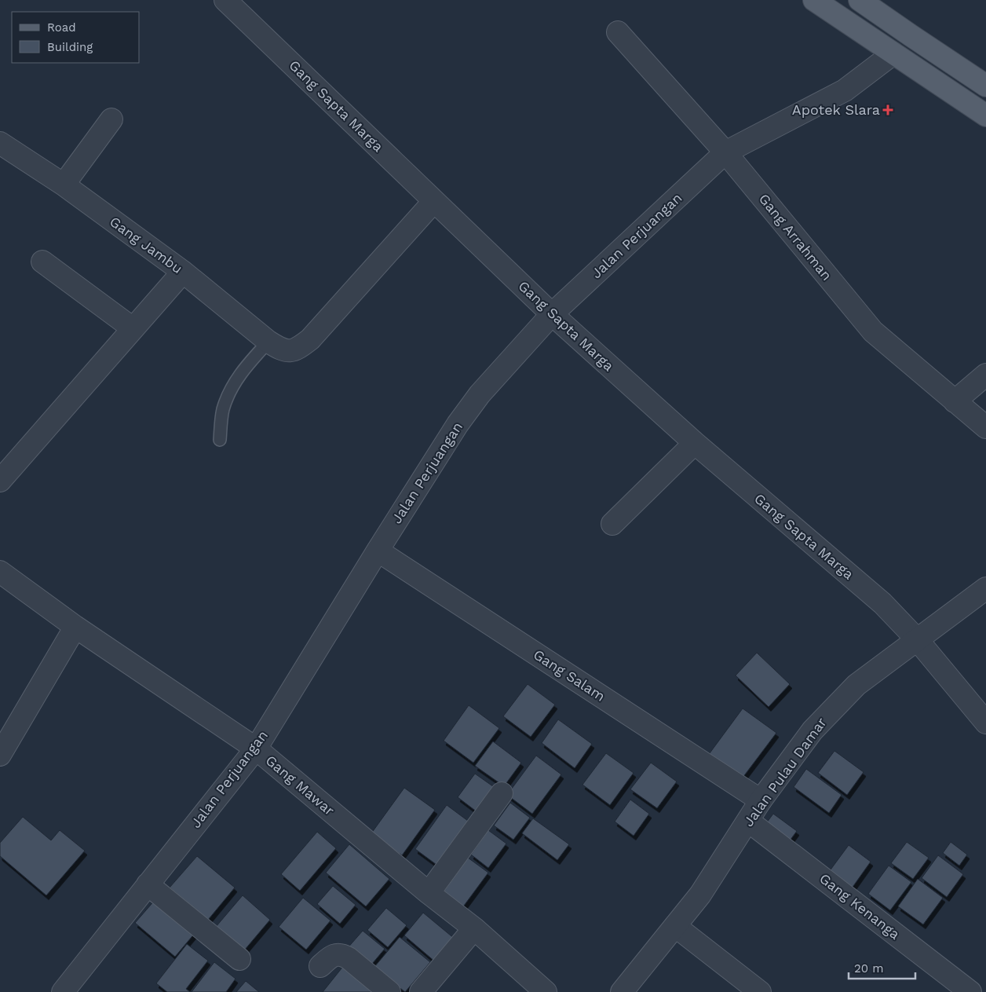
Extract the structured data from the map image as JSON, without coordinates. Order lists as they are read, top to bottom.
{
  "streets": {
    "street": [
      "Gang Sapta Marga",
      "Jalan Perjuangan",
      "Gang Arrahman",
      "Gang Jambu",
      "Gang Salam",
      "Jalan Pulau Damar",
      "Gang Mawar",
      "Gang Kenanga"
    ]
  },
  "crossings": [
    ["Gang Sapta Marga", "Jalan Perjuangan"],
    ["Gang Sapta Marga", "Gang Jambu"],
    ["Gang Sapta Marga", "Jalan Pulau Damar"],
    ["Jalan Perjuangan", "Gang Arrahman"],
    ["Jalan Perjuangan", "Gang Salam"],
    ["Jalan Perjuangan", "Gang Mawar"],
    ["Gang Salam", "Jalan Pulau Damar"],
    ["Jalan Pulau Damar", "Gang Kenanga"]
  ],
  "places": {
    "health": ["Apotek Slara"]
  },
  "legend": ["Road", "Building"],
  "scale_bar": "20 m"
}
